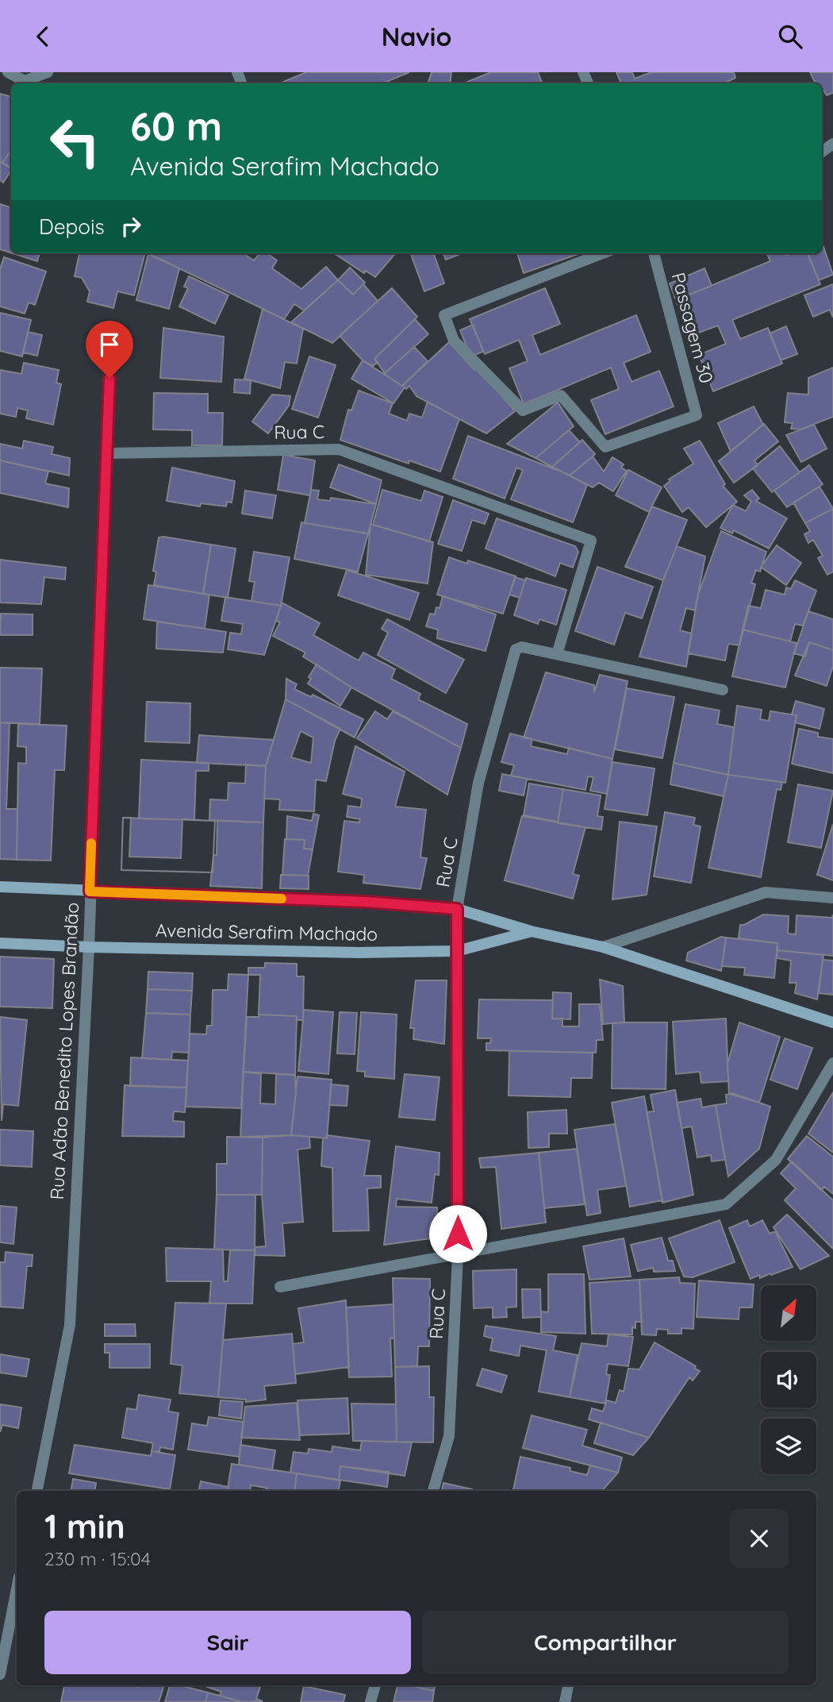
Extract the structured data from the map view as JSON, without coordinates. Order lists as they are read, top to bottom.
{
  "streets": {
    "street": [
      "Passagem 30",
      "Rua C",
      "Avenida Serafim Machado",
      "Rua Adão Benedito Lopes Brandão"
    ]
  },
  "crossings": [
    ["Rua C", "Avenida Serafim Machado"],
    ["Rua C", "Rua Adão Benedito Lopes Brandão"],
    ["Avenida Serafim Machado", "Rua Adão Benedito Lopes Brandão"]
  ],
  "north": "top right",
  "page": {
    "header": "Navio",
    "turn": ["60 m", "Avenida Serafim Machado"],
    "then": "Depois",
    "heading": ["1 min", "230 m · 15:04"],
    "buttons": ["Sair", "Compartilhar"]
  }
}
